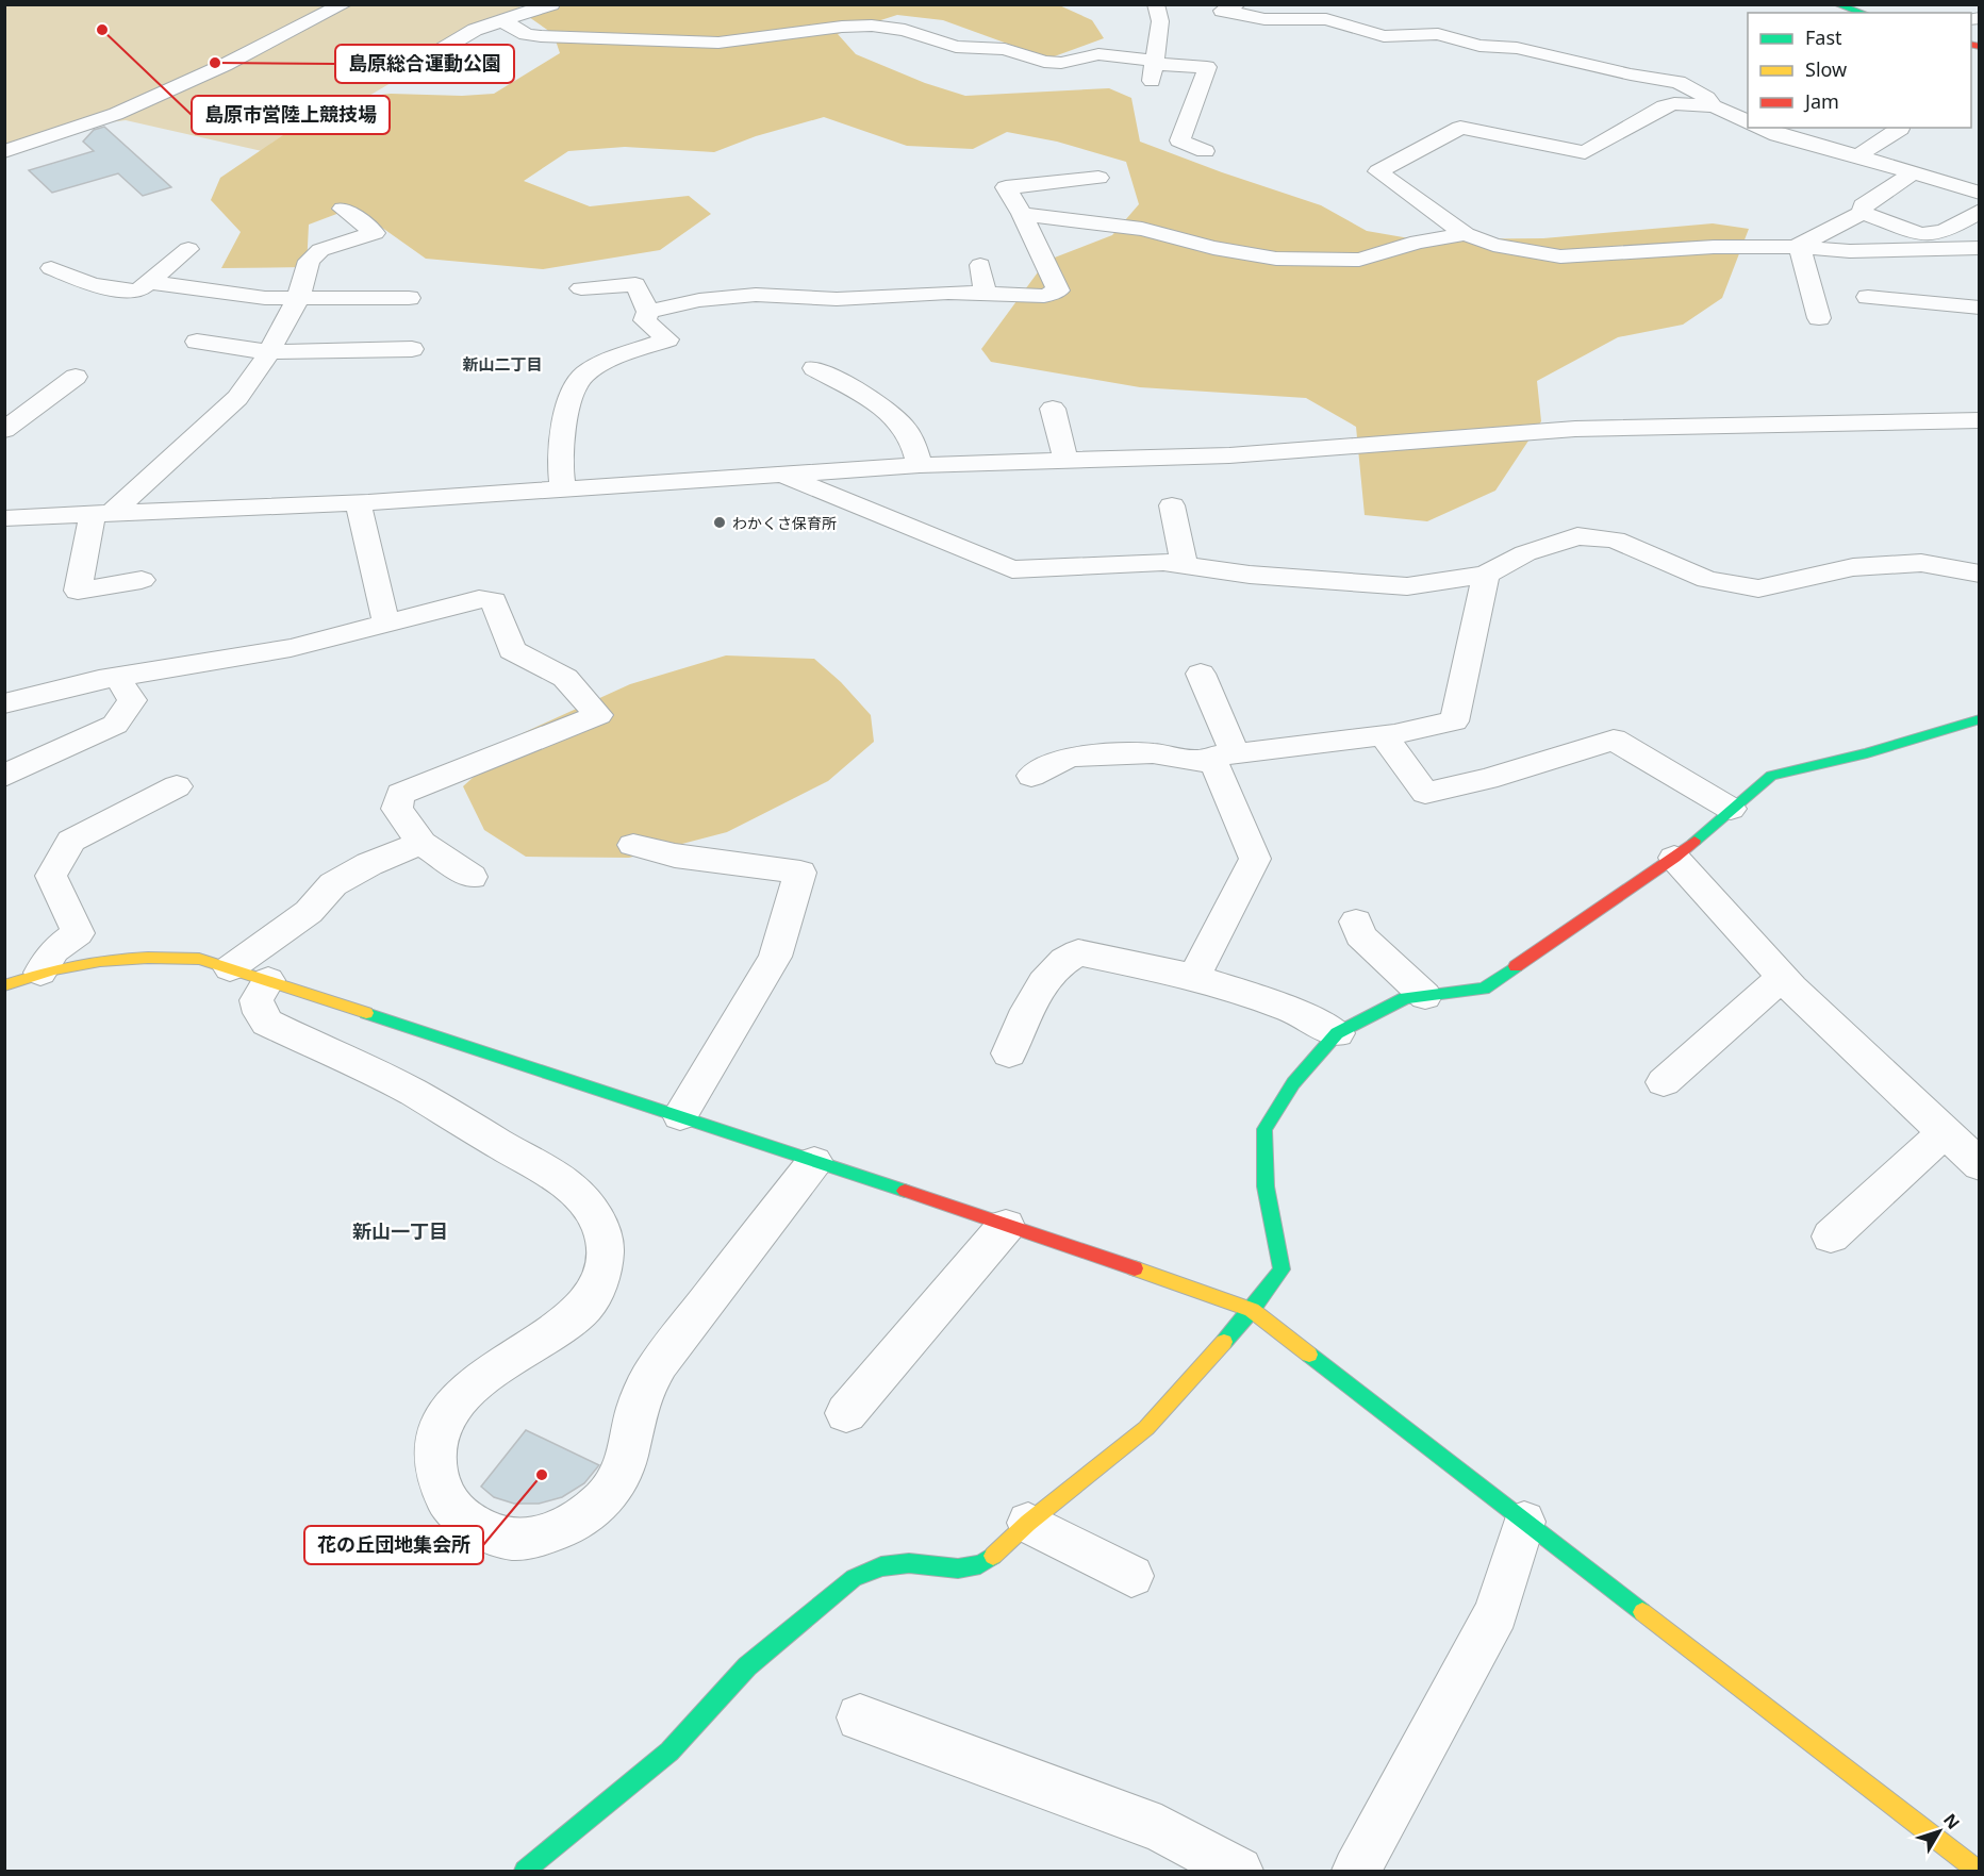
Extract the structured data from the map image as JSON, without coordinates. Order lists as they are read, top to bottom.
{
  "districts": ["新山二丁目", "新山一丁目"],
  "places": [
    "島原市営陸上競技場",
    "島原総合運動公園",
    "わかくさ保育所",
    "花の丘団地集会所"
  ],
  "legend": ["Fast", "Slow", "Jam"],
  "north": "top right"
}
